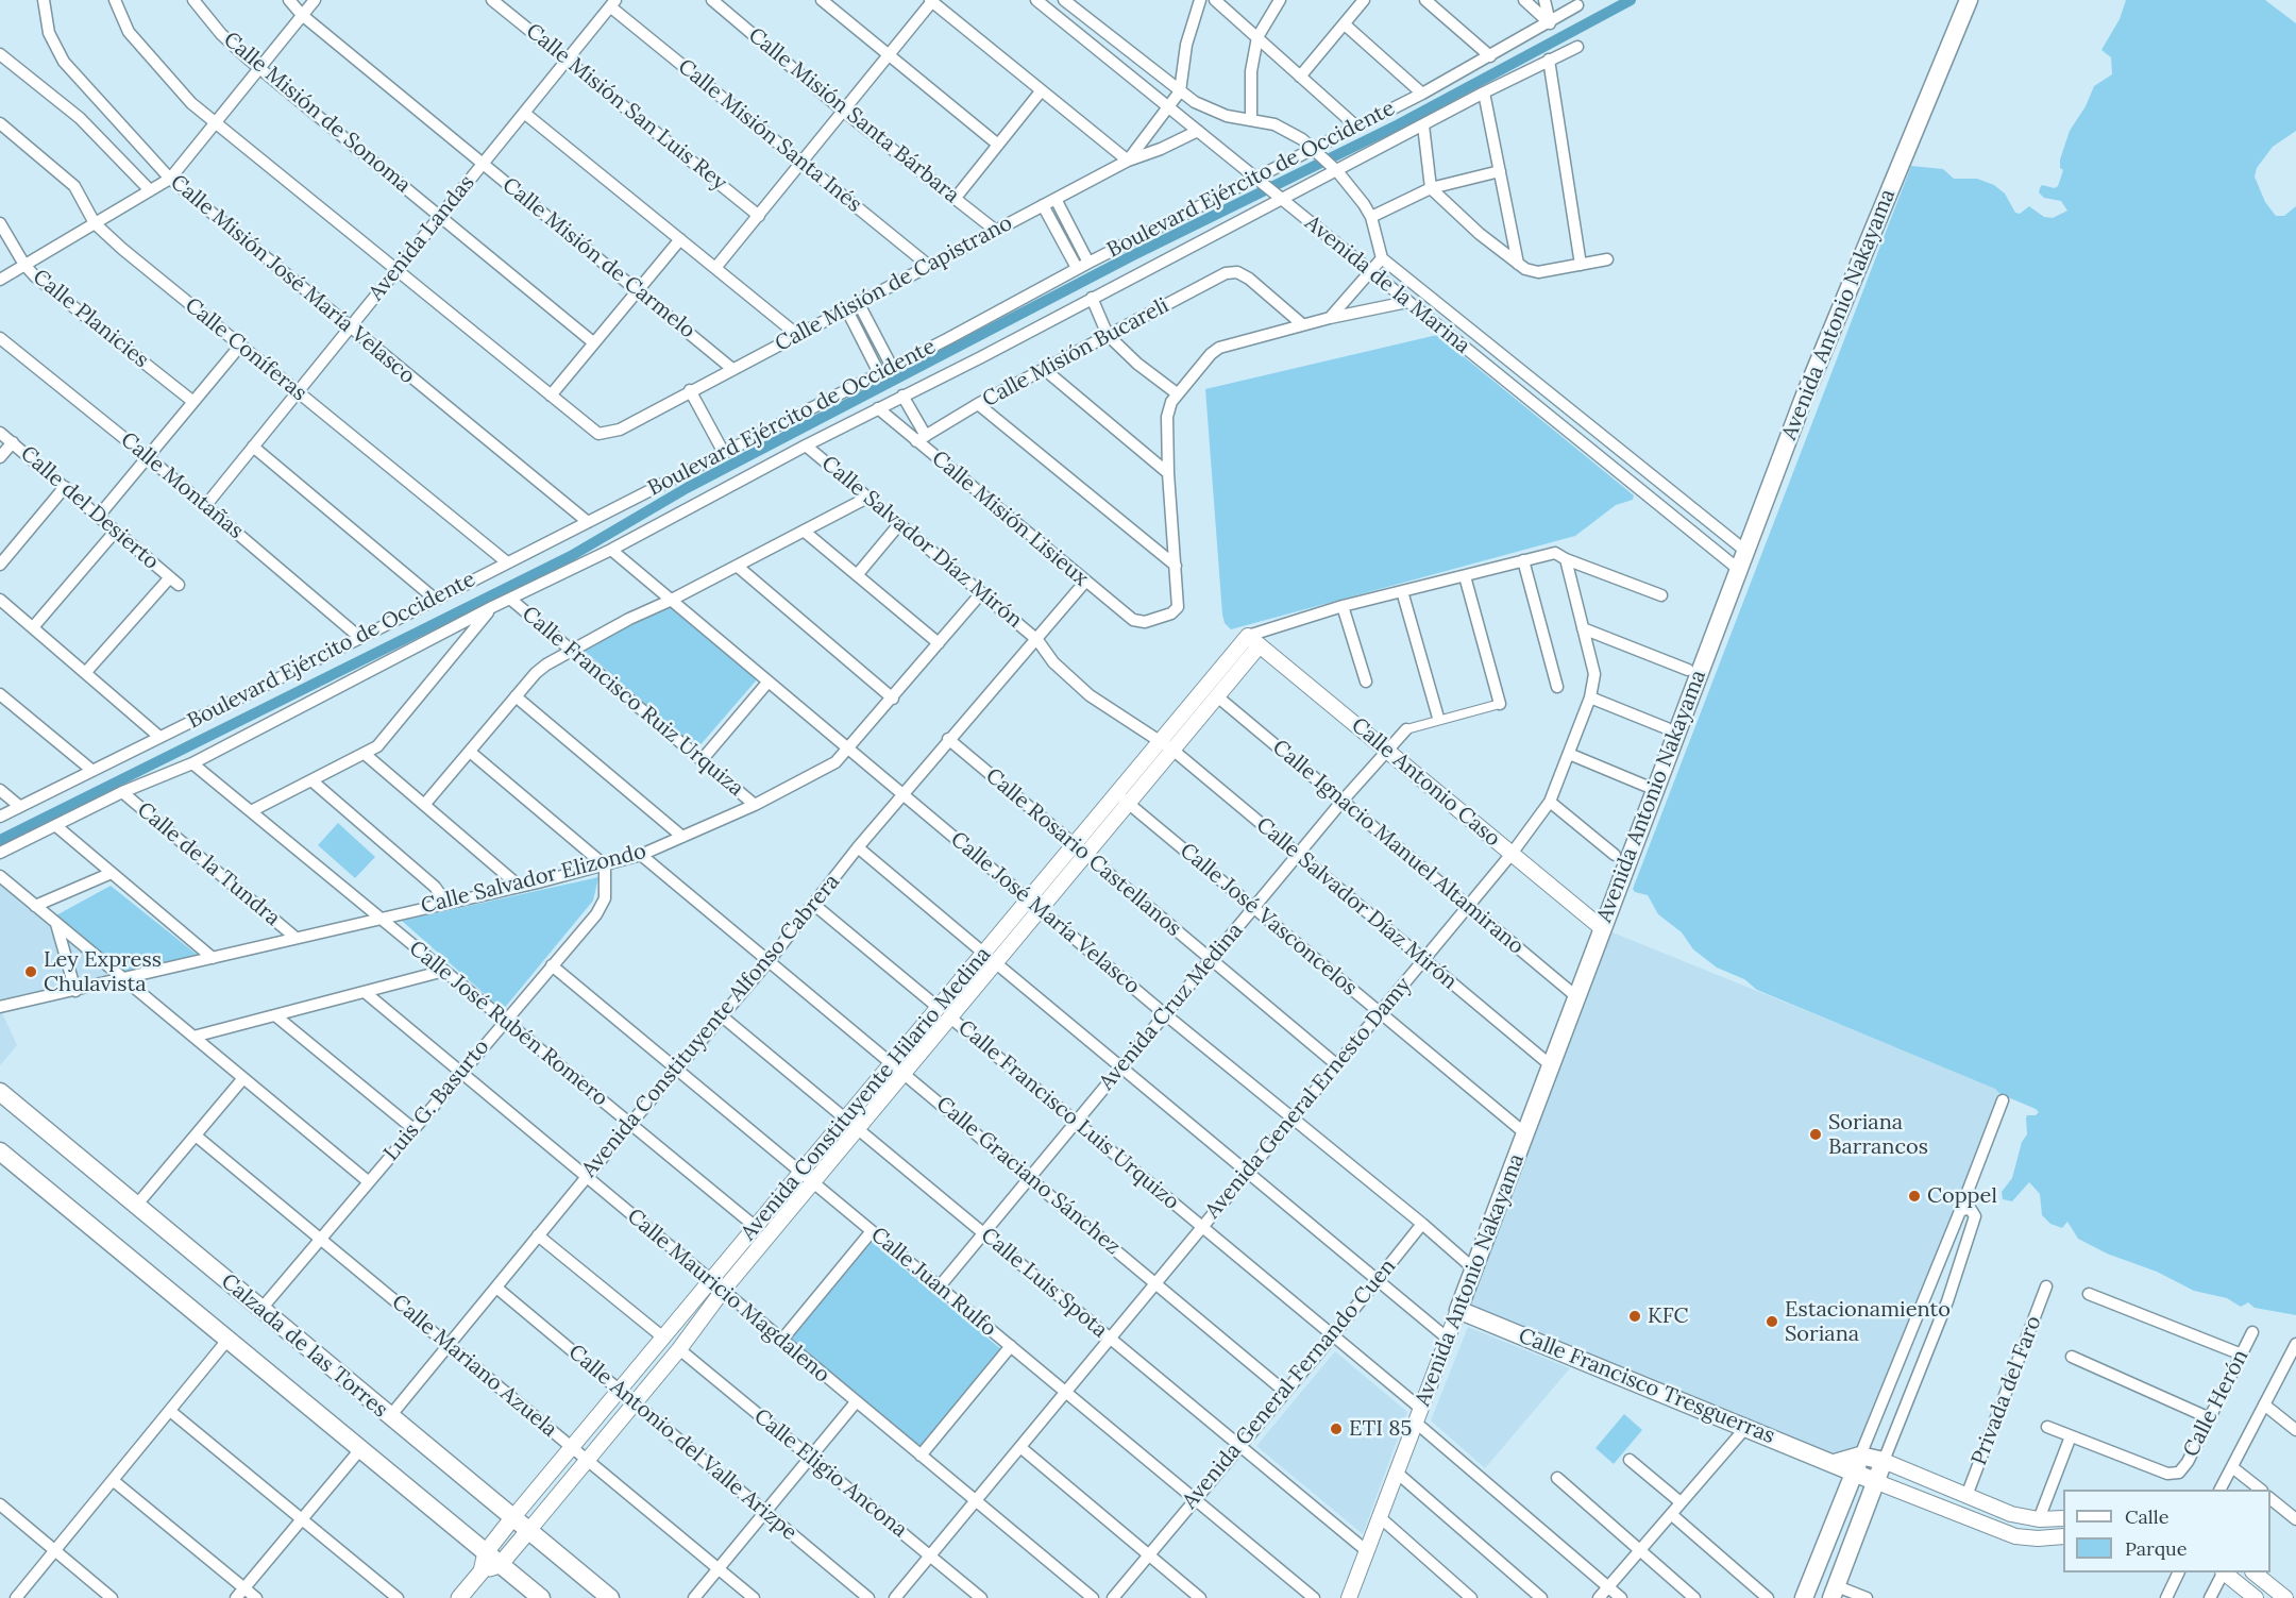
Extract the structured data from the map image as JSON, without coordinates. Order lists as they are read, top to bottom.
{
  "streets": {
    "main road": [
      "Avenida Antonio Nakayama",
      "Avenida Constituyente Hilario Medina",
      "Calzada de las Torres",
      "Calle Francisco Tresguerras"
    ],
    "street": [
      "Calle Misión San Luis Rey",
      "Calle Misión de Sonoma",
      "Calle Misión Santa Bárbara",
      "Calle Misión Santa Inés",
      "Boulevard Ejército de Occidente",
      "Avenida Landas",
      "Calle Misión de Carmelo",
      "Calle Misión José María Velasco",
      "Calle Misión de Capistrano",
      "Avenida de la Marina",
      "Calle Planicies",
      "Calle Coníferas",
      "Calle Misión Bucareli",
      "Calle Montañas",
      "Calle del Desierto",
      "Calle Misión Lisieux",
      "Calle Salvador Díaz Mirón",
      "Calle Francisco Ruiz Urquiza",
      "Calle Antonio Caso",
      "Calle Ignacio Manuel Altamirano",
      "Calle Rosario Castellanos",
      "Calle de la Tundra",
      "Calle Salvador Elizondo",
      "Calle José María Velasco",
      "Calle José Vasconcelos",
      "Avenida Cruz Medina",
      "Calle José Rubén Romero",
      "Avenida Constituyente Alfonso Cabrera",
      "Avenida General Ernesto Damy",
      "Luis G. Basurto",
      "Calle Francisco Luis Urquizo",
      "Calle Graciano Sánchez",
      "Calle Juan Rulfo",
      "Calle Luis Spota",
      "Calle Mauricio Magdaleno",
      "Calle Mariano Azuela",
      "Avenida General Fernando Cuen",
      "Privada del Faro",
      "Calle Herón",
      "Calle Antonio del Valle Arizpe",
      "Calle Eligio Ancona"
    ]
  },
  "crossings": [
    ["Calle Misión San Luis Rey", "Avenida Landas"],
    ["Calle Misión de Sonoma", "Avenida Landas"],
    ["Calle Misión Santa Bárbara", "Calle Misión de Capistrano"],
    ["Calle Misión Santa Inés", "Avenida Landas"],
    ["Calle Misión Santa Inés", "Calle Misión de Capistrano"],
    ["Boulevard Ejército de Occidente", "Calle Misión José María Velasco"],
    ["Boulevard Ejército de Occidente", "Avenida de la Marina"],
    ["Boulevard Ejército de Occidente", "Calle Coníferas"],
    ["Boulevard Ejército de Occidente", "Calle Montañas"],
    ["Boulevard Ejército de Occidente", "Calle Misión Lisieux"],
    ["Boulevard Ejército de Occidente", "Calle Salvador Díaz Mirón"],
    ["Boulevard Ejército de Occidente", "Calle Francisco Ruiz Urquiza"],
    ["Boulevard Ejército de Occidente", "Calle de la Tundra"],
    ["Boulevard Ejército de Occidente", "Calle José María Velasco"],
    ["Boulevard Ejército de Occidente", "Calle José Rubén Romero"],
    ["Avenida Landas", "Calle Misión de Carmelo"],
    ["Avenida Landas", "Calle Misión José María Velasco"],
    ["Avenida Landas", "Calle Coníferas"],
    ["Avenida Landas", "Calle Montañas"],
    ["Calle Misión de Carmelo", "Calle Misión de Capistrano"],
    ["Calle Misión de Capistrano", "Avenida de la Marina"],
    ["Avenida de la Marina", "Avenida Antonio Nakayama"],
    ["Avenida Antonio Nakayama", "Calle Salvador Díaz Mirón"],
    ["Avenida Antonio Nakayama", "Calle Antonio Caso"],
    ["Avenida Antonio Nakayama", "Calle Ignacio Manuel Altamirano"],
    ["Avenida Antonio Nakayama", "Calle José Vasconcelos"],
    ["Avenida Antonio Nakayama", "Calle Francisco Luis Urquizo"],
    ["Avenida Antonio Nakayama", "Calle Luis Spota"],
    ["Avenida Antonio Nakayama", "Calle Francisco Tresguerras"],
    ["Calle Misión Bucareli", "Calle Misión Lisieux"],
    ["Calle Misión Lisieux", "Avenida Constituyente Alfonso Cabrera"],
    ["Calle Salvador Díaz Mirón", "Calle Salvador Elizondo"],
    ["Calle Salvador Díaz Mirón", "Avenida Cruz Medina"],
    ["Calle Salvador Díaz Mirón", "Avenida Constituyente Alfonso Cabrera"],
    ["Calle Salvador Díaz Mirón", "Avenida Constituyente Hilario Medina"],
    ["Calle Salvador Díaz Mirón", "Avenida General Ernesto Damy"],
    ["Calle Francisco Ruiz Urquiza", "Calle Salvador Elizondo"],
    ["Calle Antonio Caso", "Avenida Cruz Medina"],
    ["Calle Antonio Caso", "Avenida Constituyente Hilario Medina"],
    ["Calle Antonio Caso", "Avenida General Ernesto Damy"],
    ["Calle Ignacio Manuel Altamirano", "Avenida Cruz Medina"],
    ["Calle Ignacio Manuel Altamirano", "Avenida Constituyente Hilario Medina"],
    ["Calle Ignacio Manuel Altamirano", "Avenida General Ernesto Damy"],
    ["Calle Rosario Castellanos", "Avenida Cruz Medina"],
    ["Calle Rosario Castellanos", "Avenida Constituyente Alfonso Cabrera"],
    ["Calle Rosario Castellanos", "Avenida Constituyente Hilario Medina"],
    ["Calle Rosario Castellanos", "Avenida General Ernesto Damy"],
    ["Calle de la Tundra", "Calle Salvador Elizondo"],
    ["Calle Salvador Elizondo", "Calle José María Velasco"],
    ["Calle Salvador Elizondo", "Calle José Rubén Romero"],
    ["Calle Salvador Elizondo", "Luis G. Basurto"],
    ["Calle Salvador Elizondo", "Calle Graciano Sánchez"],
    ["Calle José María Velasco", "Avenida Cruz Medina"],
    ["Calle José María Velasco", "Avenida Constituyente Alfonso Cabrera"],
    ["Calle José María Velasco", "Avenida Constituyente Hilario Medina"],
    ["Calle José María Velasco", "Avenida General Ernesto Damy"],
    ["Calle José María Velasco", "Avenida General Fernando Cuen"],
    ["Calle José Vasconcelos", "Avenida Cruz Medina"],
    ["Calle José Vasconcelos", "Avenida Constituyente Hilario Medina"],
    ["Calle José Vasconcelos", "Avenida General Ernesto Damy"],
    ["Avenida Cruz Medina", "Calle Francisco Luis Urquizo"],
    ["Avenida Cruz Medina", "Calle Graciano Sánchez"],
    ["Avenida Cruz Medina", "Calle Juan Rulfo"],
    ["Avenida Cruz Medina", "Calle Luis Spota"],
    ["Calle José Rubén Romero", "Avenida Constituyente Alfonso Cabrera"],
    ["Calle José Rubén Romero", "Avenida Constituyente Hilario Medina"],
    ["Calle José Rubén Romero", "Luis G. Basurto"],
    ["Avenida Constituyente Alfonso Cabrera", "Calle Francisco Luis Urquizo"],
    ["Avenida Constituyente Alfonso Cabrera", "Calle Graciano Sánchez"],
    ["Avenida Constituyente Alfonso Cabrera", "Calle Juan Rulfo"],
    ["Avenida Constituyente Alfonso Cabrera", "Calle Luis Spota"],
    ["Avenida Constituyente Alfonso Cabrera", "Calle Mauricio Magdaleno"],
    ["Avenida Constituyente Alfonso Cabrera", "Calzada de las Torres"],
    ["Avenida Constituyente Alfonso Cabrera", "Calle Mariano Azuela"],
    ["Avenida Constituyente Alfonso Cabrera", "Calle Antonio del Valle Arizpe"],
    ["Avenida Constituyente Hilario Medina", "Avenida General Ernesto Damy"],
    ["Avenida Constituyente Hilario Medina", "Calle Francisco Luis Urquizo"],
    ["Avenida Constituyente Hilario Medina", "Calle Graciano Sánchez"],
    ["Avenida Constituyente Hilario Medina", "Calle Juan Rulfo"],
    ["Avenida Constituyente Hilario Medina", "Calle Luis Spota"],
    ["Avenida Constituyente Hilario Medina", "Calle Mauricio Magdaleno"],
    ["Avenida Constituyente Hilario Medina", "Calzada de las Torres"],
    ["Avenida Constituyente Hilario Medina", "Calle Mariano Azuela"],
    ["Avenida Constituyente Hilario Medina", "Calle Antonio del Valle Arizpe"],
    ["Avenida Constituyente Hilario Medina", "Calle Eligio Ancona"],
    ["Avenida General Ernesto Damy", "Calle Francisco Luis Urquizo"],
    ["Avenida General Ernesto Damy", "Calle Graciano Sánchez"],
    ["Avenida General Ernesto Damy", "Calle Juan Rulfo"],
    ["Avenida General Ernesto Damy", "Calle Luis Spota"],
    ["Avenida General Ernesto Damy", "Calle Mauricio Magdaleno"],
    ["Avenida General Ernesto Damy", "Calle Eligio Ancona"],
    ["Luis G. Basurto", "Calle Juan Rulfo"],
    ["Luis G. Basurto", "Calle Mauricio Magdaleno"],
    ["Luis G. Basurto", "Calzada de las Torres"],
    ["Luis G. Basurto", "Calle Mariano Azuela"],
    ["Calle Francisco Luis Urquizo", "Avenida General Fernando Cuen"],
    ["Calle Graciano Sánchez", "Avenida General Fernando Cuen"],
    ["Calle Juan Rulfo", "Avenida General Fernando Cuen"],
    ["Calle Luis Spota", "Avenida General Fernando Cuen"]
  ],
  "places": [
    "Ley Express Chulavista",
    "Soriana Barrancos",
    "Coppel",
    "KFC",
    "Estacionamiento Soriana",
    "ETI 85"
  ],
  "legend": ["Calle", "Parque"]
}
